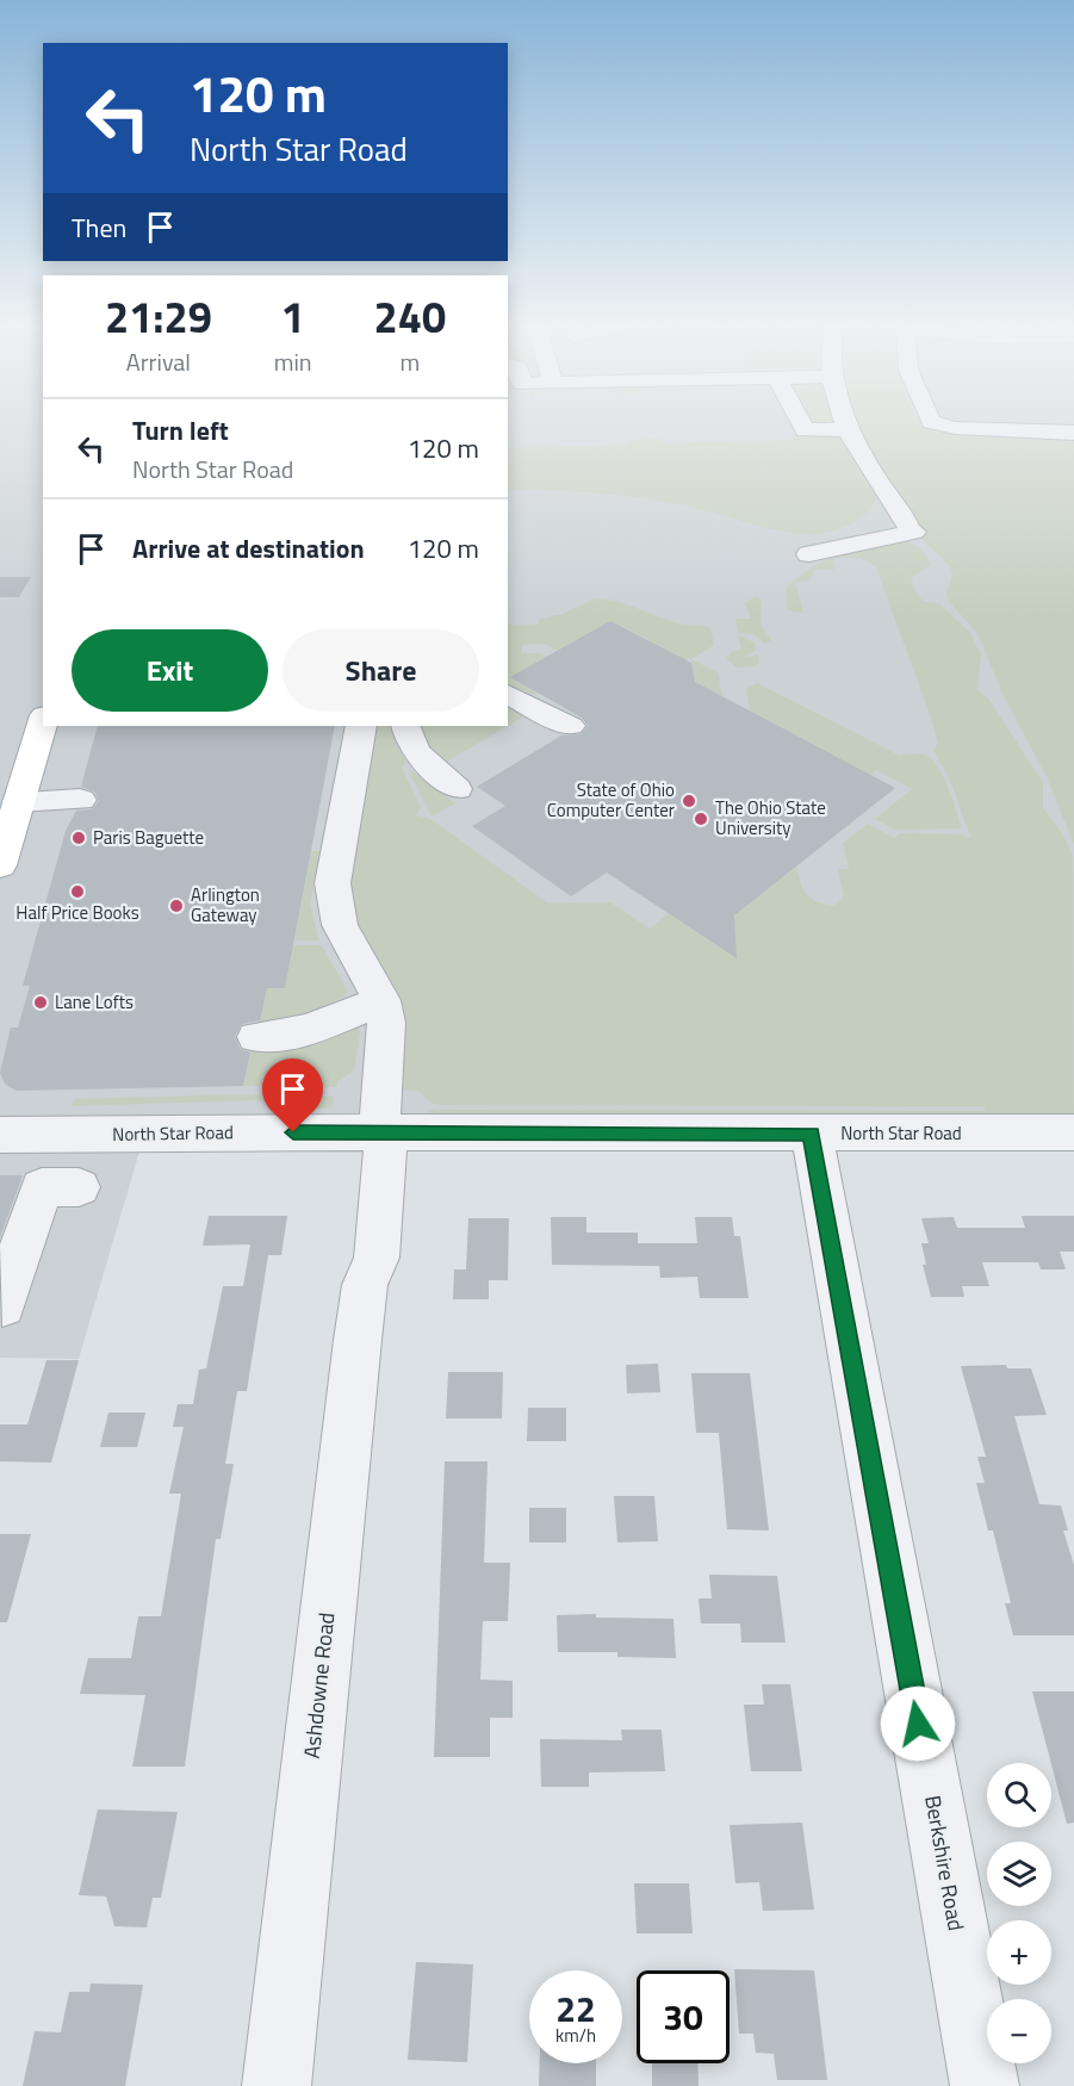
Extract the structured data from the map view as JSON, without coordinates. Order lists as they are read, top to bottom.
{
  "streets": {
    "street": ["North Star Road", "Ashdowne Road", "Berkshire Road"]
  },
  "crossings": [
    ["North Star Road", "Ashdowne Road"],
    ["North Star Road", "Berkshire Road"]
  ],
  "places": [
    "State of Ohio Computer Center",
    "The Ohio State University",
    "Paris Baguette",
    "Half Price Books",
    "Arlington Gateway",
    "Lane Lofts"
  ],
  "page": {
    "turn": ["120 m", "North Star Road"],
    "then": "Then",
    "eta": [
      "21:29",
      "Arrival",
      "1",
      "min",
      "240",
      "m"
    ],
    "list": [
      {
        "name": "Turn left",
        "note": "North Star Road",
        "value": "120 m"
      },
      {
        "name": "Arrive at destination",
        "value": "120 m"
      }
    ],
    "buttons": ["Exit", "Share"],
    "map_buttons": ["+", "−"],
    "speed": "22 km/h",
    "limit": "30"
  }
}
